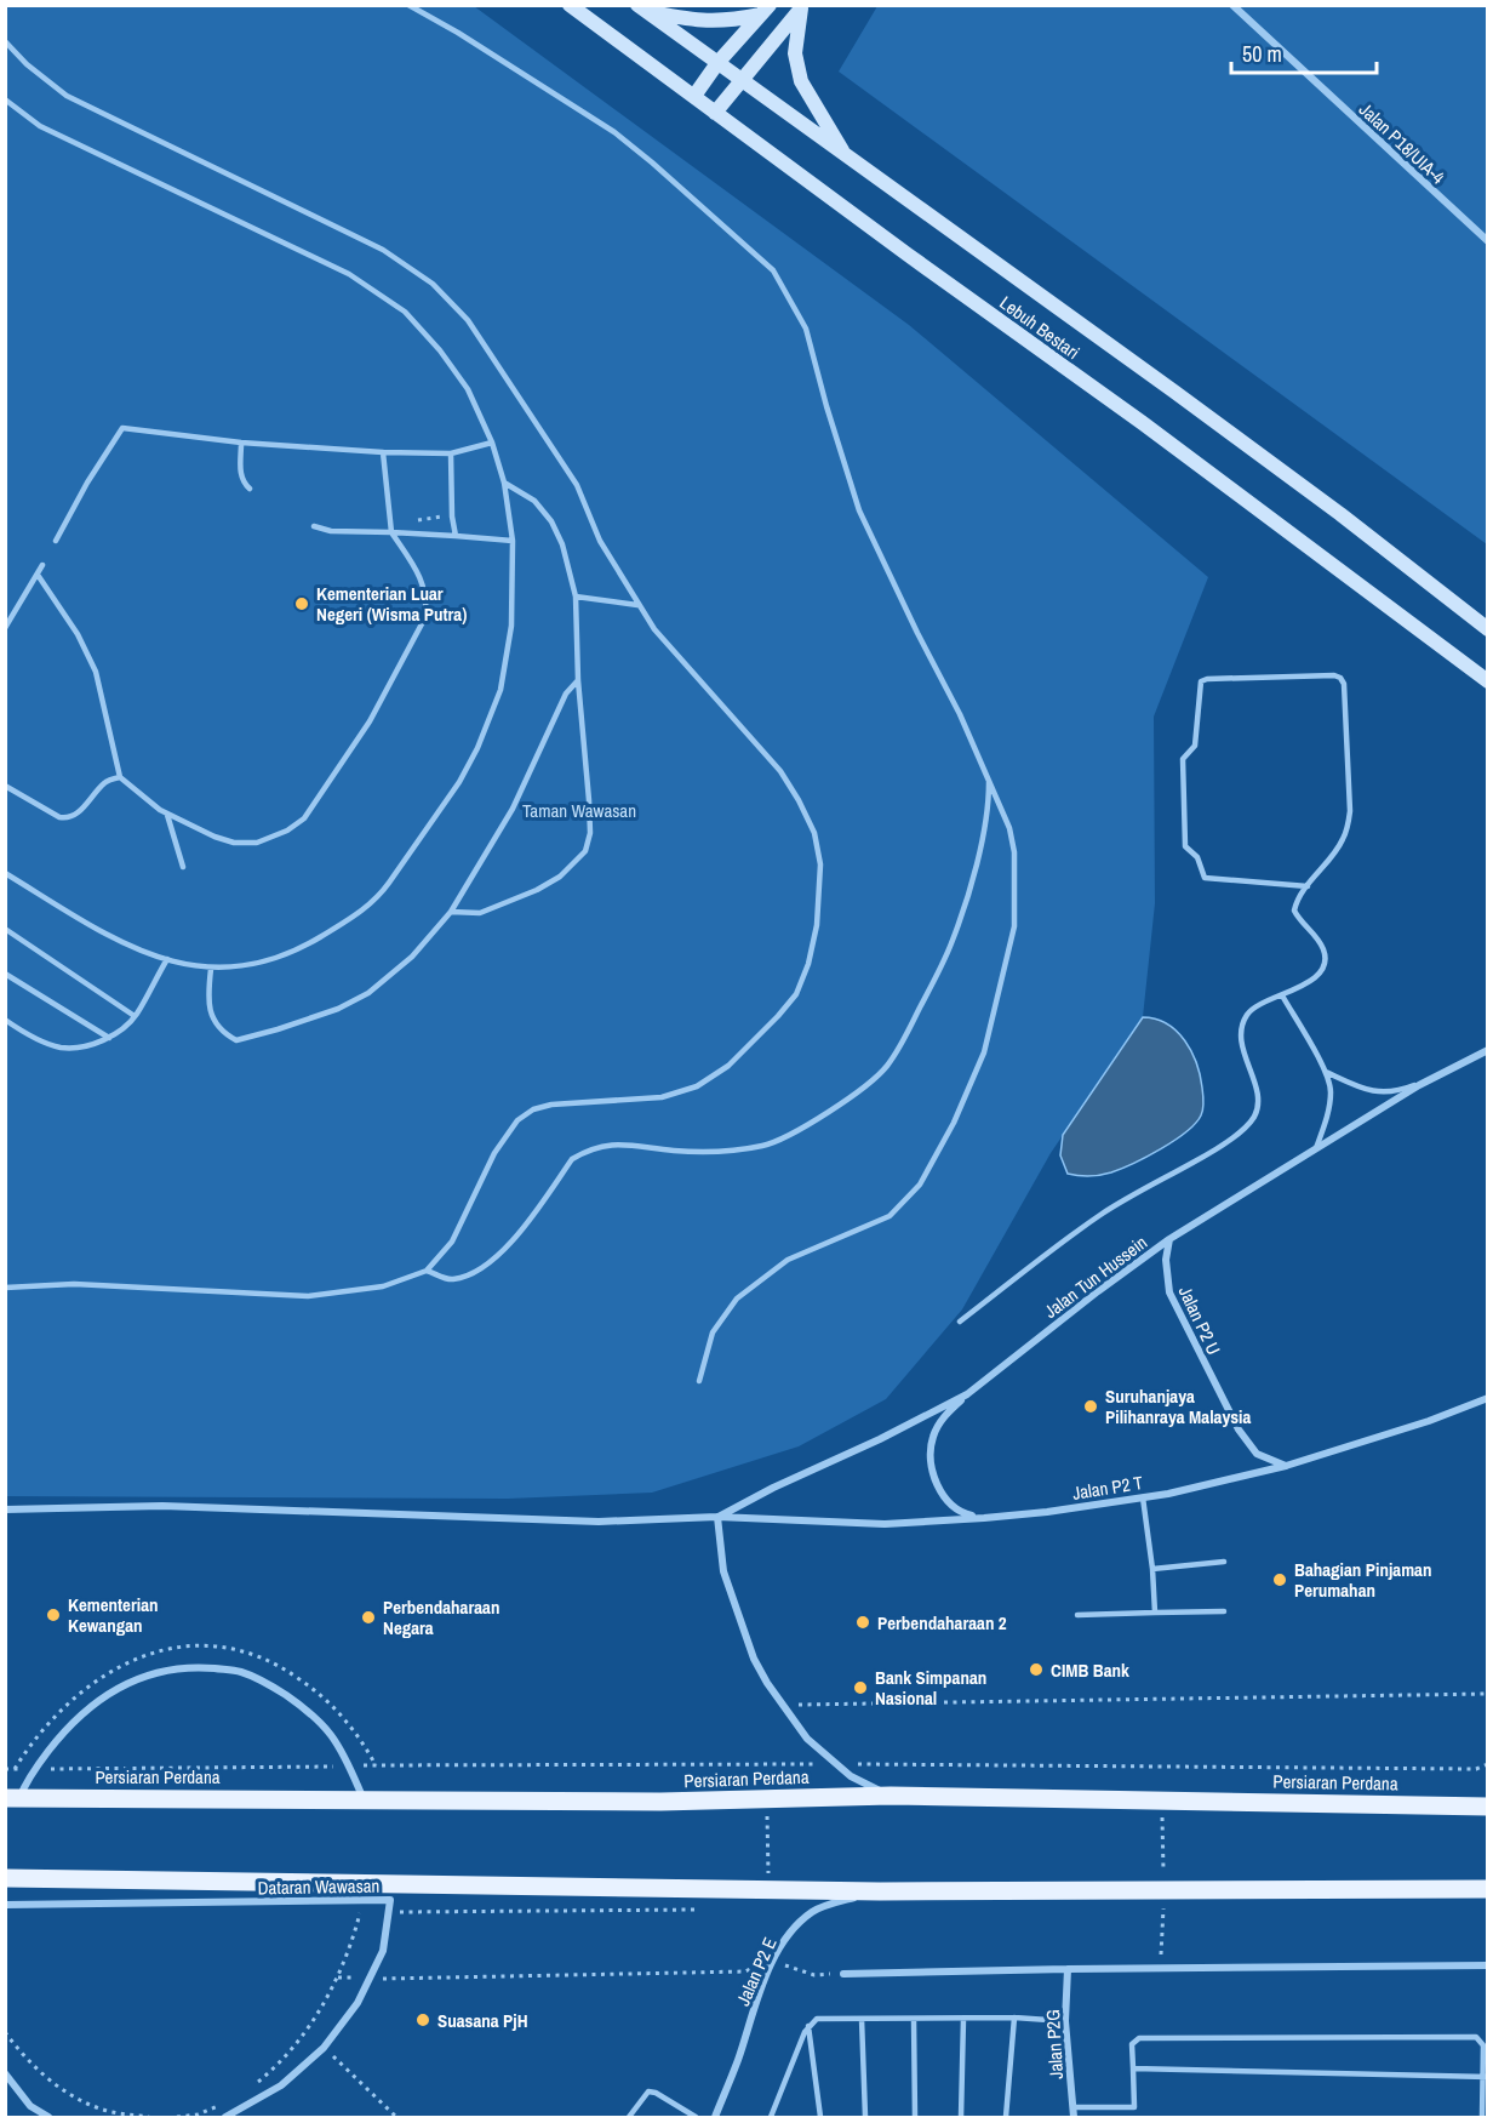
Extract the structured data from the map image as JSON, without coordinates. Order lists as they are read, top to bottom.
{
  "streets": {
    "main road": ["Lebuh Bestari", "Persiaran Perdana"],
    "street": [
      "Jalan P18/UIA-4",
      "Jalan Tun Hussein",
      "Jalan P2 U",
      "Jalan P2 T",
      "Dataran Wawasan",
      "Jalan P2 E",
      "Jalan P2G"
    ]
  },
  "crossings": [
    ["Jalan Tun Hussein", "Jalan P2 U"],
    ["Jalan Tun Hussein", "Jalan P2 T"],
    ["Jalan P2 U", "Jalan P2 T"]
  ],
  "parks": ["Taman Wawasan"],
  "places": [
    "Kementerian Luar Negeri (Wisma Putra)",
    "Suruhanjaya Pilihanraya Malaysia",
    "Bahagian Pinjaman Perumahan",
    "Kementerian Kewangan",
    "Perbendaharaan Negara",
    "Perbendaharaan 2",
    "CIMB Bank",
    "Bank Simpanan Nasional",
    "Suasana PjH"
  ],
  "scale_bar": "50 m"
}
